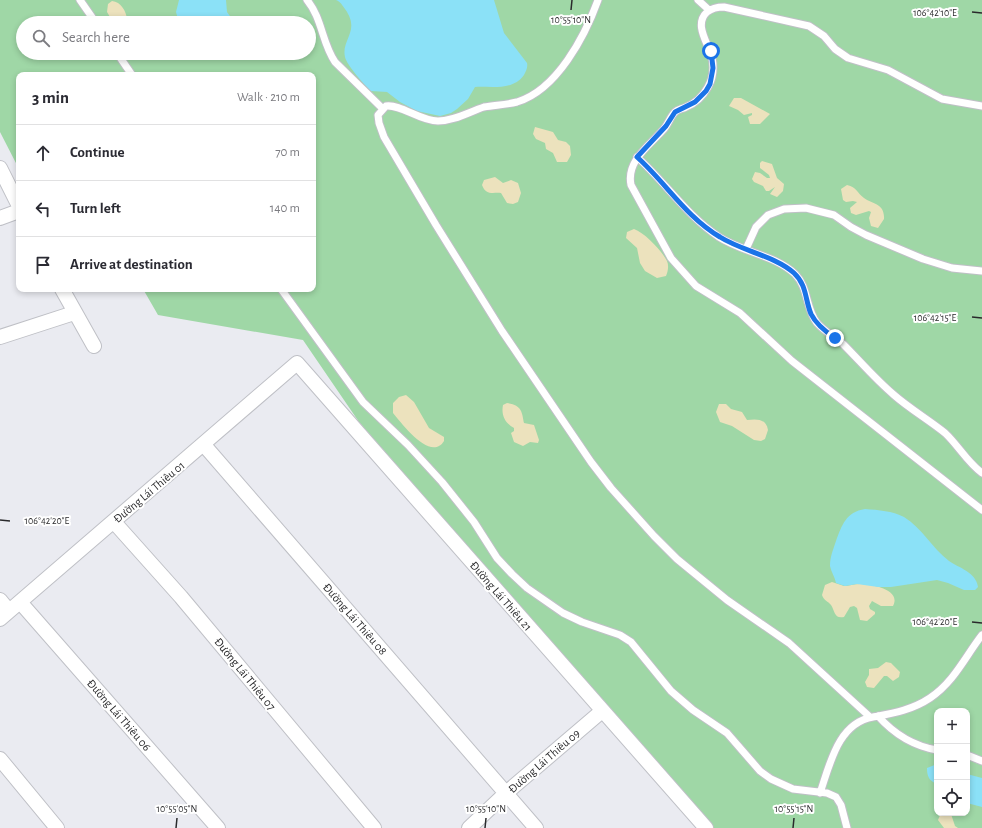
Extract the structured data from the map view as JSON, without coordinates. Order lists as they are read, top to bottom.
{
  "streets": {
    "street": [
      "Đường Lái Thiêu 01",
      "Đường Lái Thiêu 21",
      "Đường Lái Thiêu 08",
      "Đường Lái Thiêu 07",
      "Đường Lái Thiêu 06",
      "Đường Lái Thiêu 09"
    ]
  },
  "crossings": [
    ["Đường Lái Thiêu 01", "Đường Lái Thiêu 21"],
    ["Đường Lái Thiêu 01", "Đường Lái Thiêu 08"],
    ["Đường Lái Thiêu 01", "Đường Lái Thiêu 07"],
    ["Đường Lái Thiêu 01", "Đường Lái Thiêu 06"],
    ["Đường Lái Thiêu 21", "Đường Lái Thiêu 09"],
    ["Đường Lái Thiêu 08", "Đường Lái Thiêu 09"]
  ],
  "page": {
    "search": "Search here",
    "heading": ["3 min", "Walk · 210 m"],
    "list": [
      ["Continue", "70 m"],
      ["Turn left", "140 m"],
      "Arrive at destination"
    ],
    "map_buttons": ["+", "−"]
  },
  "coordinates": [
    "106°42'10\"E",
    "10°55'10\"N",
    "106°42'15\"E",
    "106°42'20\"E",
    "10°55'05\"N",
    "10°55'15\"N"
  ]
}
